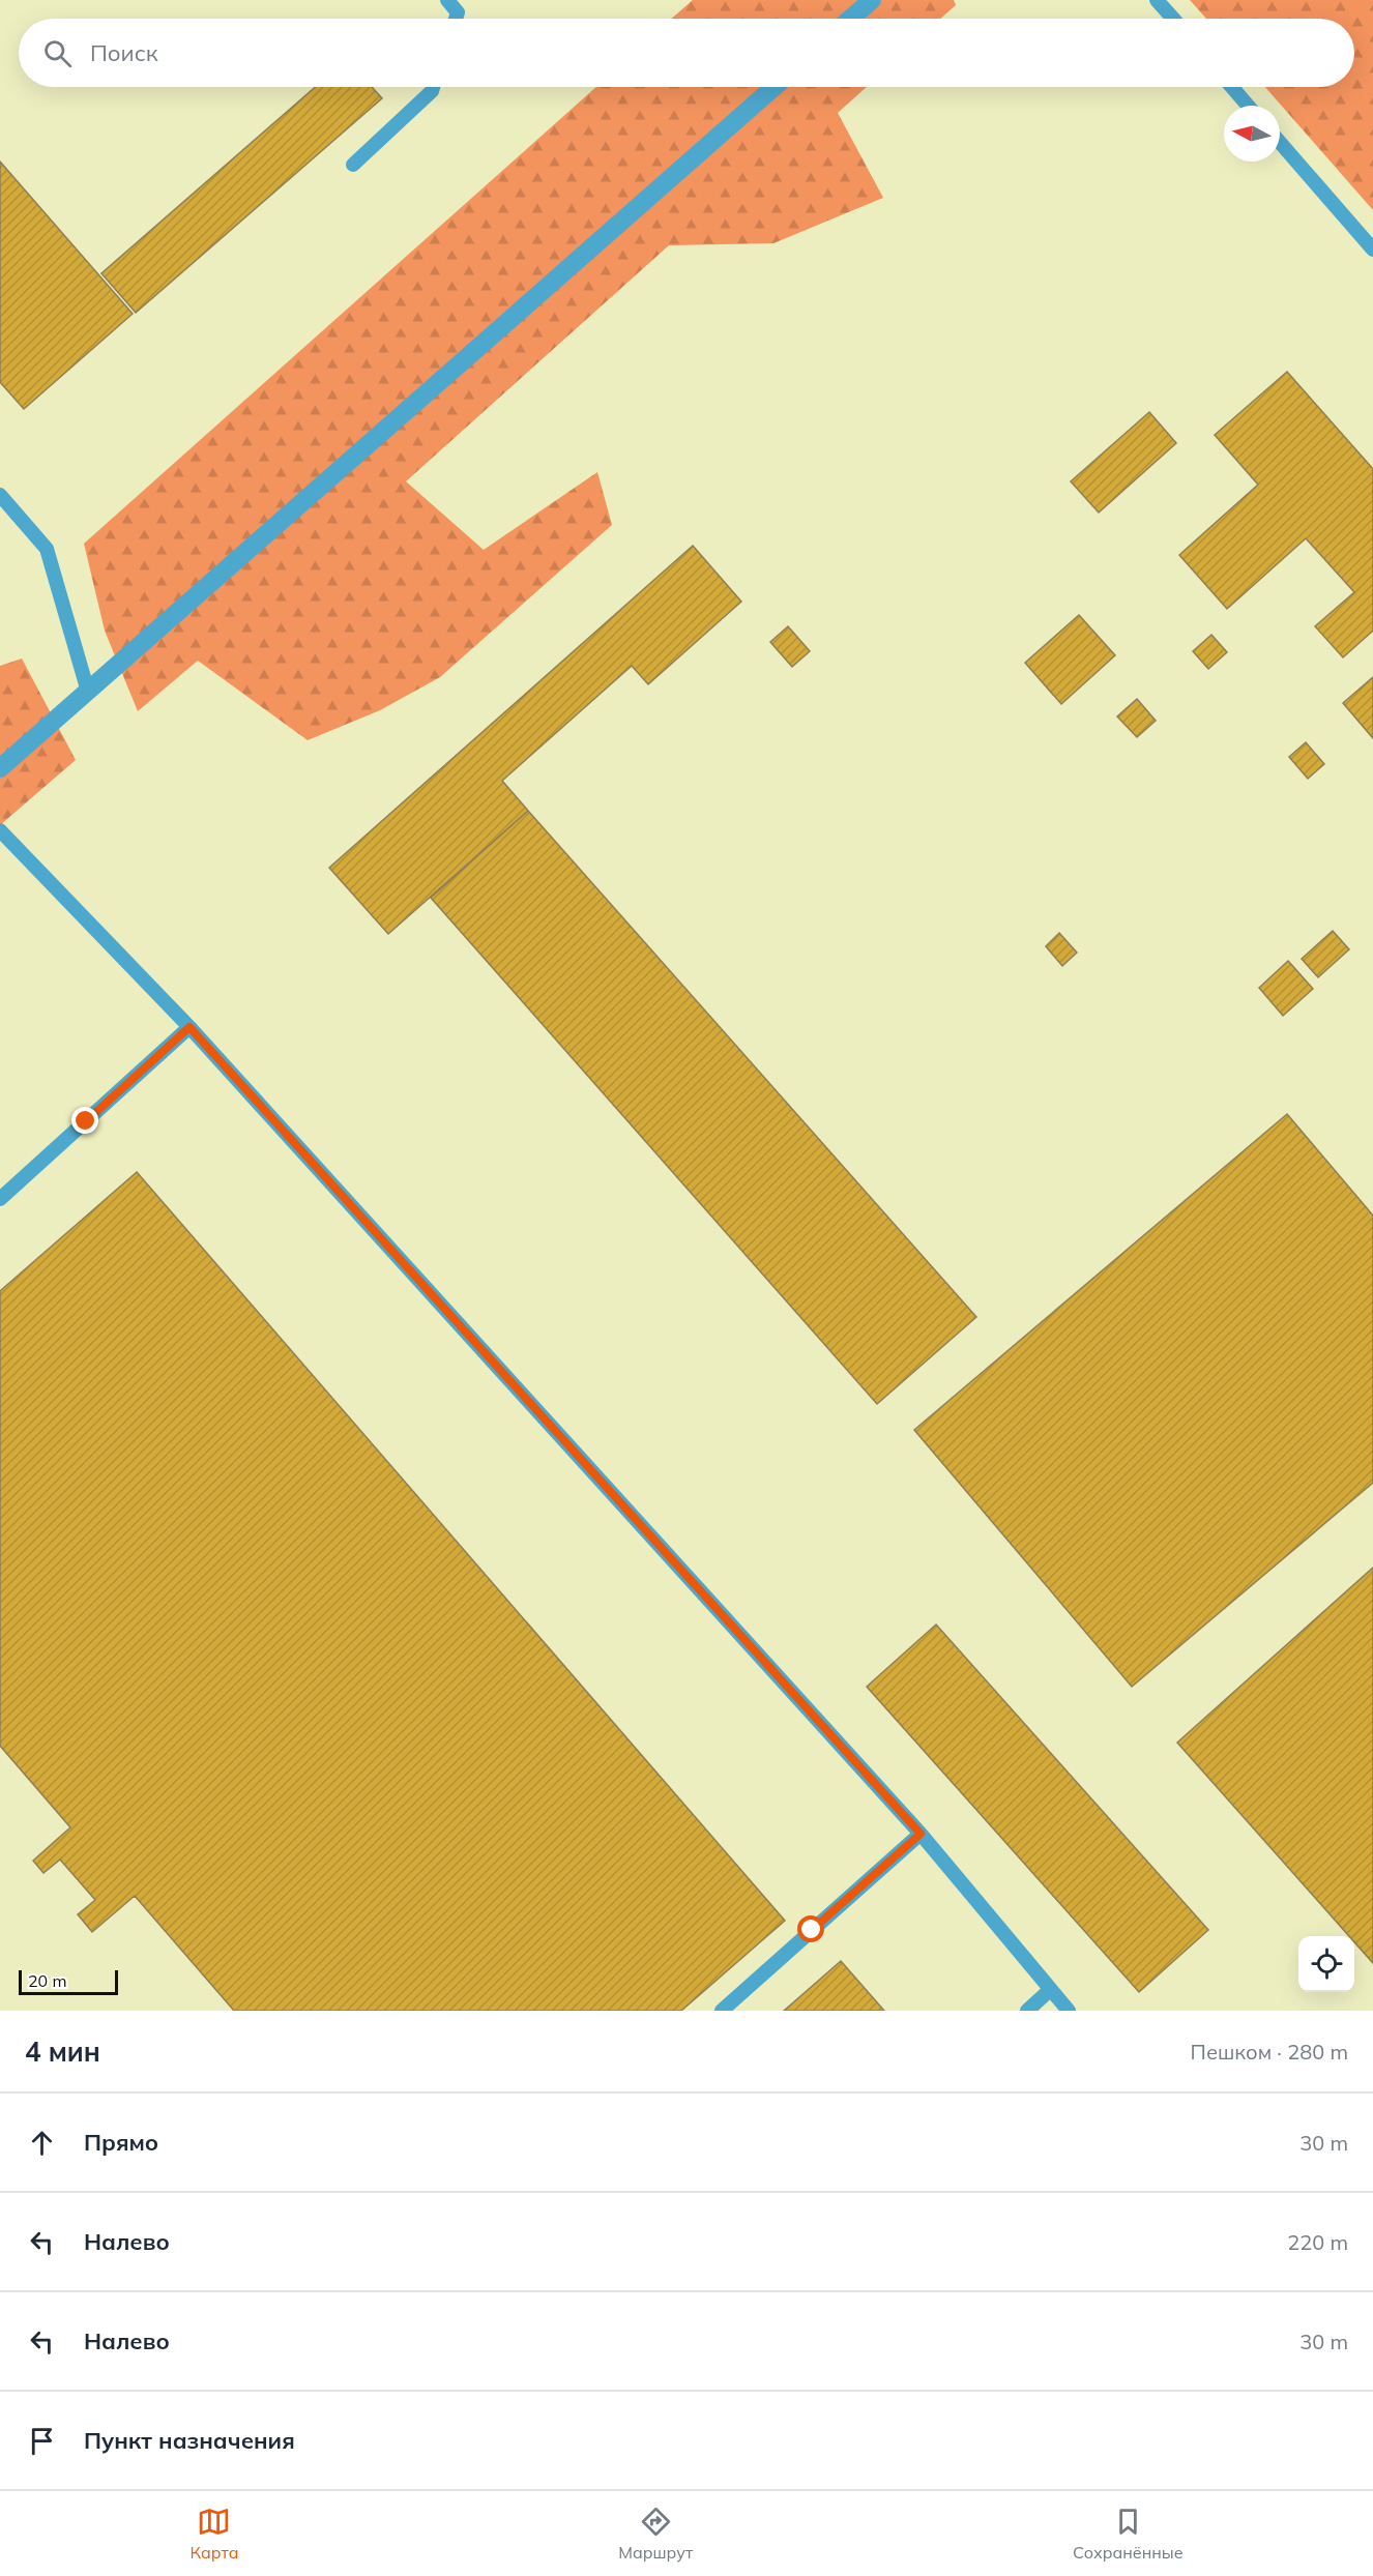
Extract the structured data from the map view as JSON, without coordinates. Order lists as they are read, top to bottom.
{
  "scale_bar": "20 m",
  "north": "left",
  "page": {
    "search": "Поиск",
    "scale": "20 m",
    "heading": ["4 мин", "Пешком · 280 m"],
    "list": [
      ["Прямо", "30 m"],
      ["Налево", "220 m"],
      ["Налево", "30 m"],
      "Пункт назначения"
    ],
    "nav": ["Карта", "Маршрут", "Сохранённые"]
  }
}
